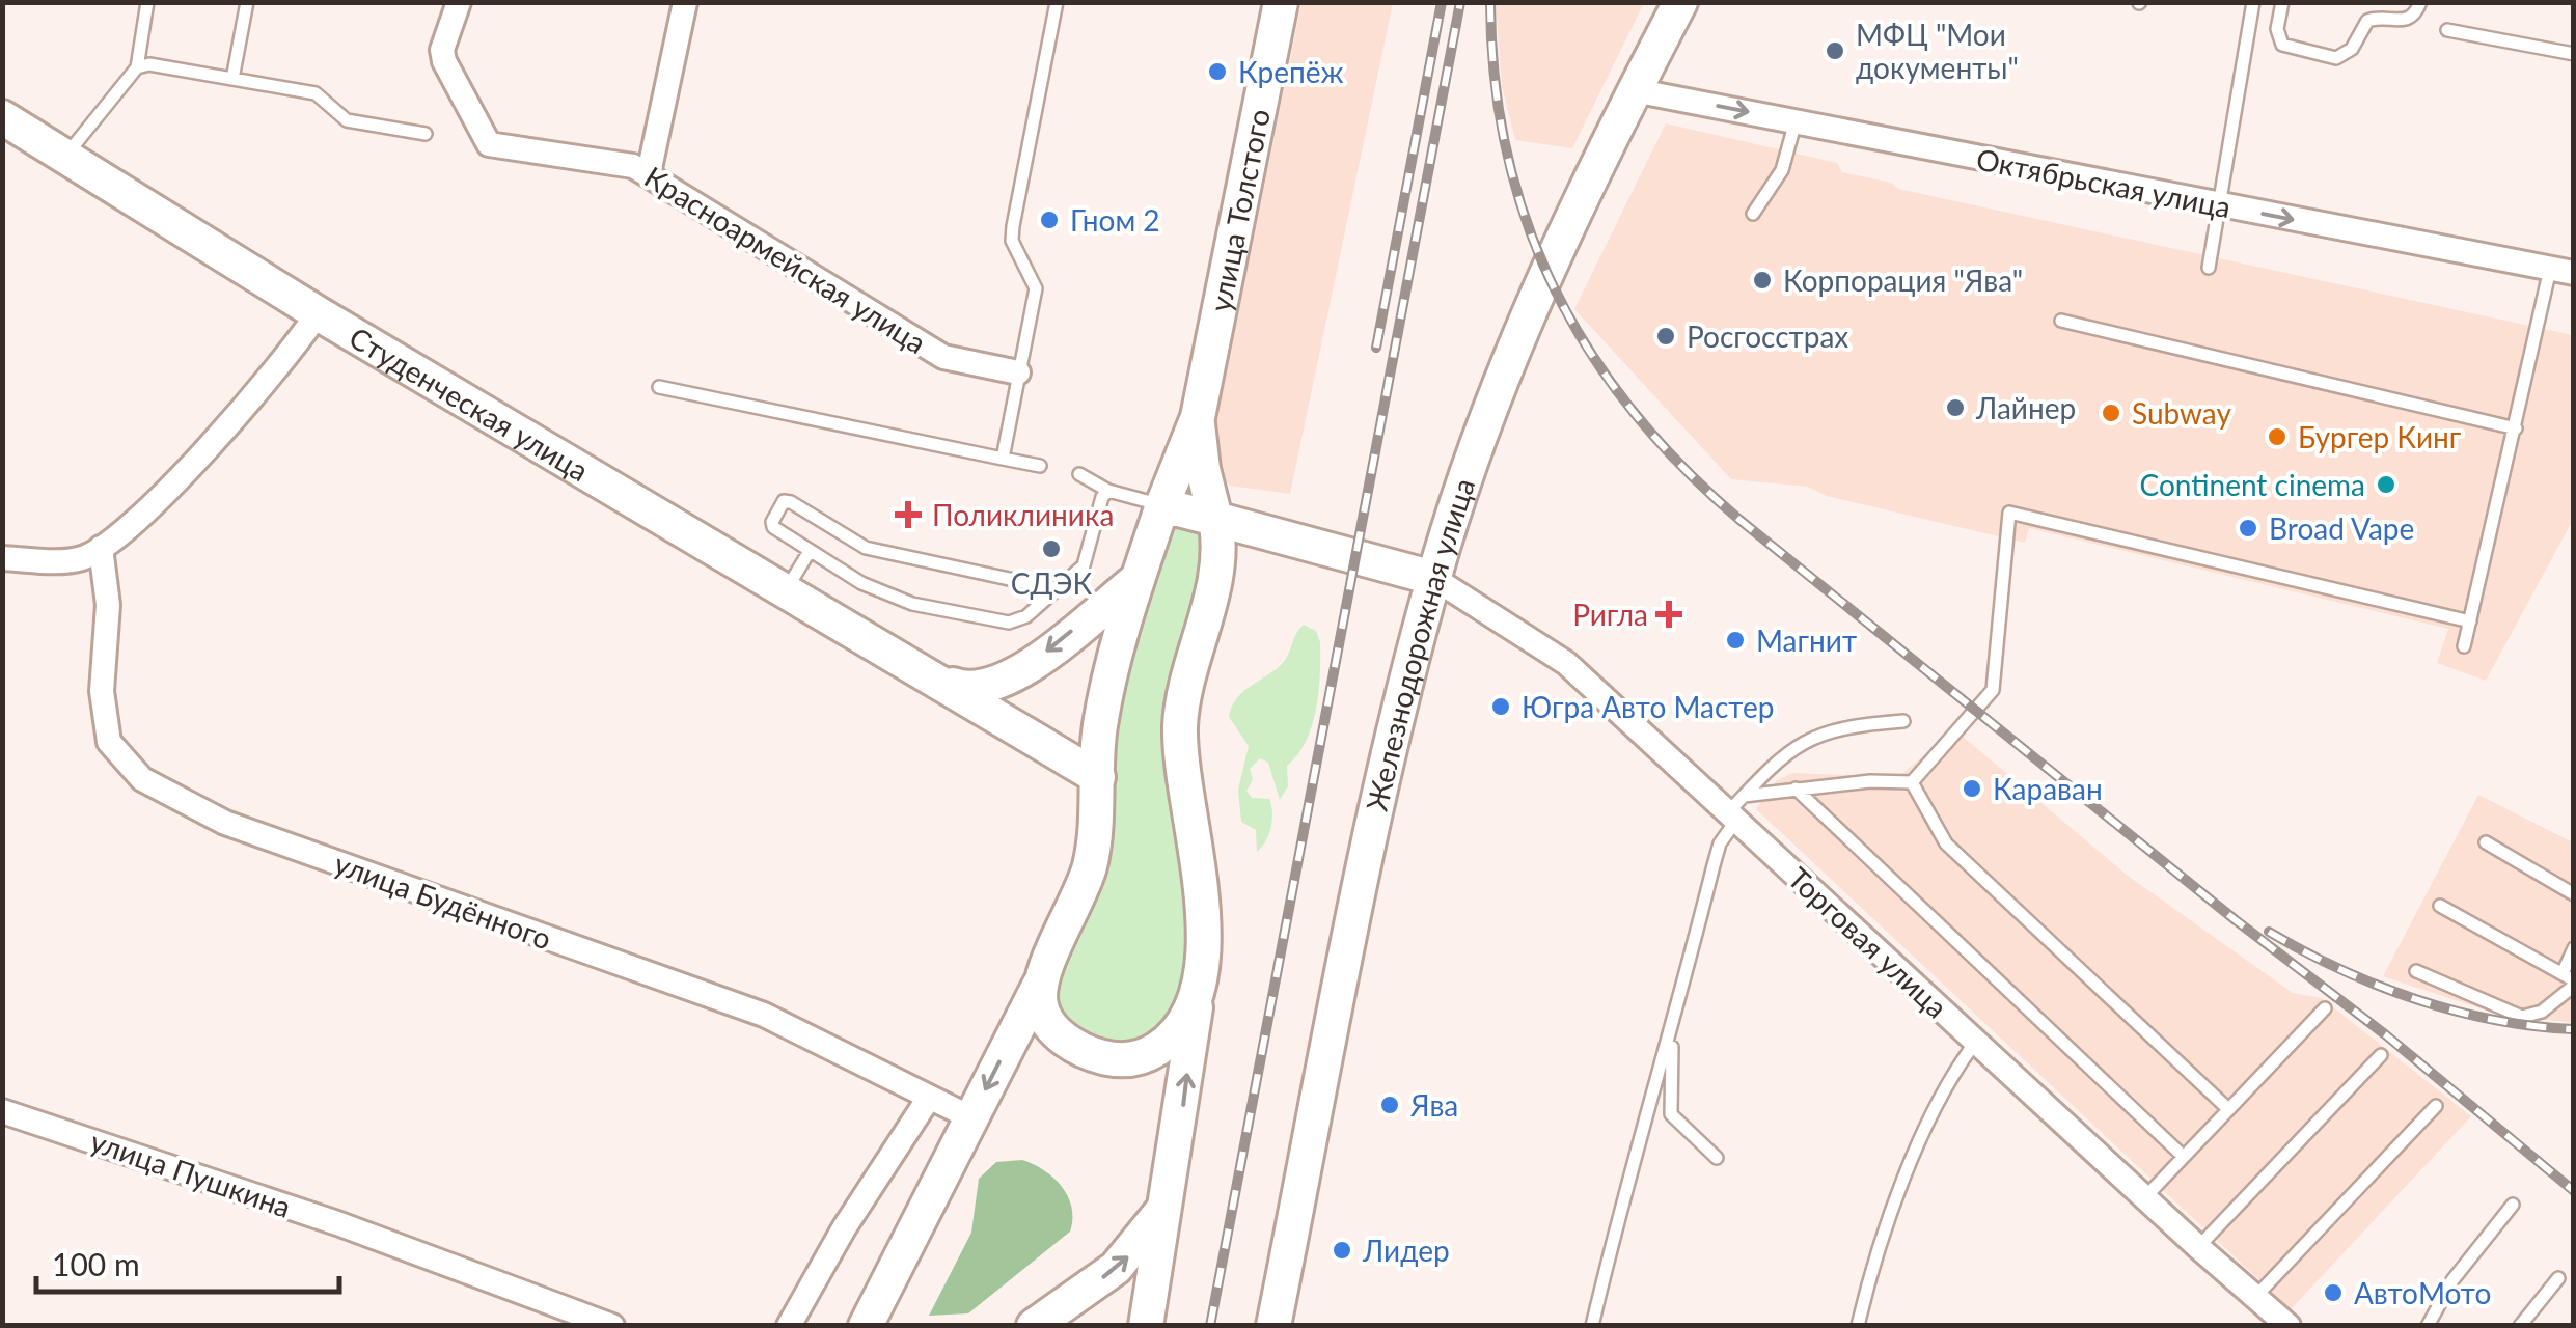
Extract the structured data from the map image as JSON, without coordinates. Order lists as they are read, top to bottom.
{
  "streets": {
    "street": [
      "Октябрьская улица",
      "улица Толстого",
      "Красноармейская улица",
      "Студенческая улица",
      "Железнодорожная улица",
      "улица Будённого",
      "Торговая улица",
      "улица Пушкина"
    ]
  },
  "crossings": [
    ["Октябрьская улица", "Железнодорожная улица"],
    ["Железнодорожная улица", "Торговая улица"]
  ],
  "one_way": ["Октябрьская улица"],
  "places": {
    "other": [
      "МФЦ \"Мои документы\"",
      "Крепёж",
      "Гном 2",
      "Корпорация \"Ява\"",
      "Росгосстрах",
      "Лайнер",
      "Subway",
      "Бургер Кинг",
      "Continent cinema",
      "Broad Vape",
      "СДЭК",
      "Магнит",
      "Югра Авто Мастер",
      "Караван",
      "Ява",
      "Лидер",
      "АвтоМото"
    ],
    "health": ["Поликлиника", "Ригла"]
  },
  "scale_bar": "100 m"
}
